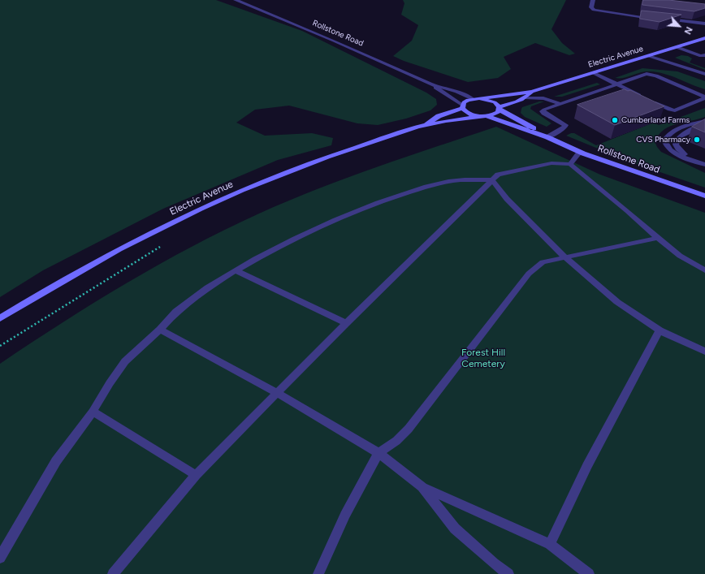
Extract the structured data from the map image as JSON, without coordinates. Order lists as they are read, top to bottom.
{
  "streets": {
    "main road": ["Rollstone Road", "Electric Avenue"]
  },
  "crossings": [
    ["Rollstone Road", "Electric Avenue"]
  ],
  "parks": ["Forest Hill Cemetery"],
  "places": ["Cumberland Farms", "CVS Pharmacy"],
  "north": "bottom right"
}
